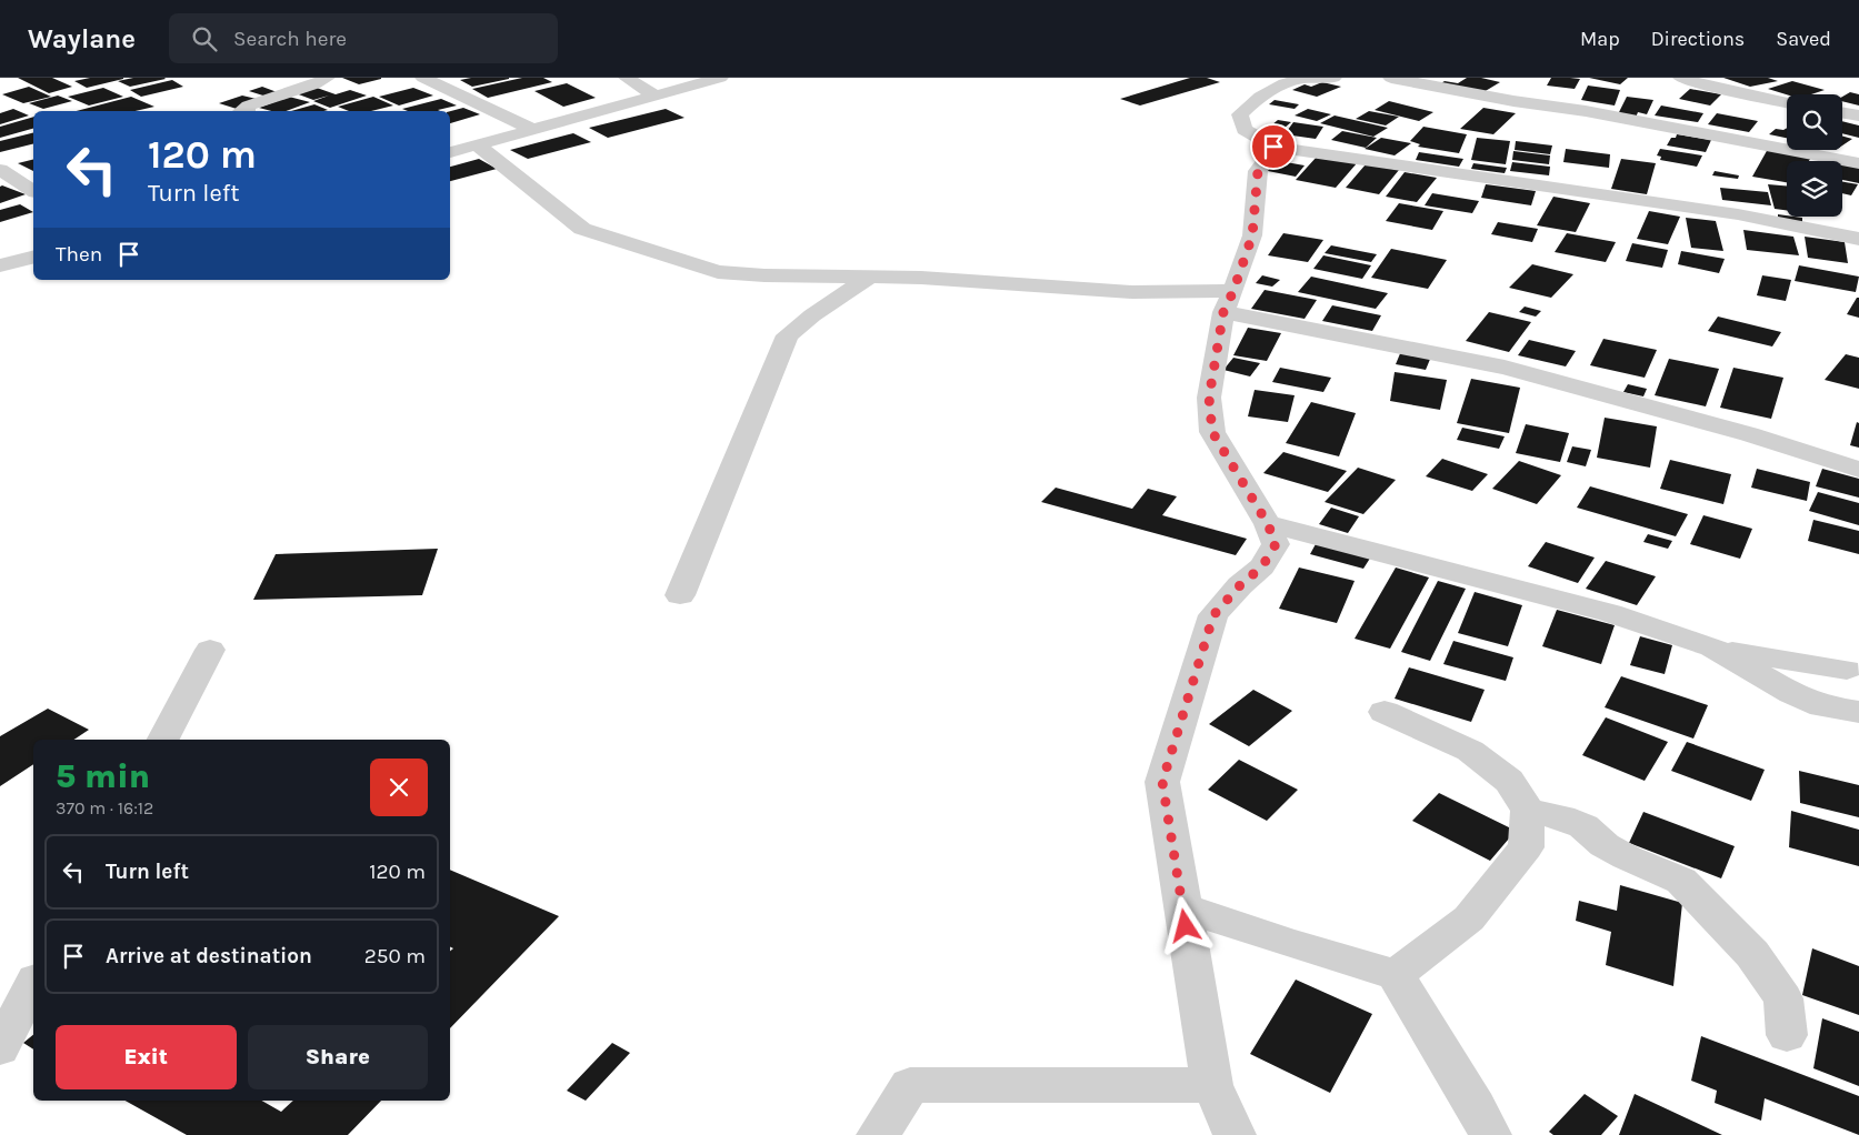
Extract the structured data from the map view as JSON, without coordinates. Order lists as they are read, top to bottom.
{
  "page": {
    "header": "Waylane",
    "search": "Search here",
    "nav": ["Map", "Directions", "Saved"],
    "turn": ["120 m", "Turn left"],
    "then": "Then",
    "heading": ["5 min", "370 m · 16:12"],
    "list": [
      {
        "name": "Turn left",
        "value": "120 m"
      },
      {
        "name": "Arrive at destination",
        "value": "250 m"
      }
    ],
    "buttons": ["Exit", "Share"]
  }
}
